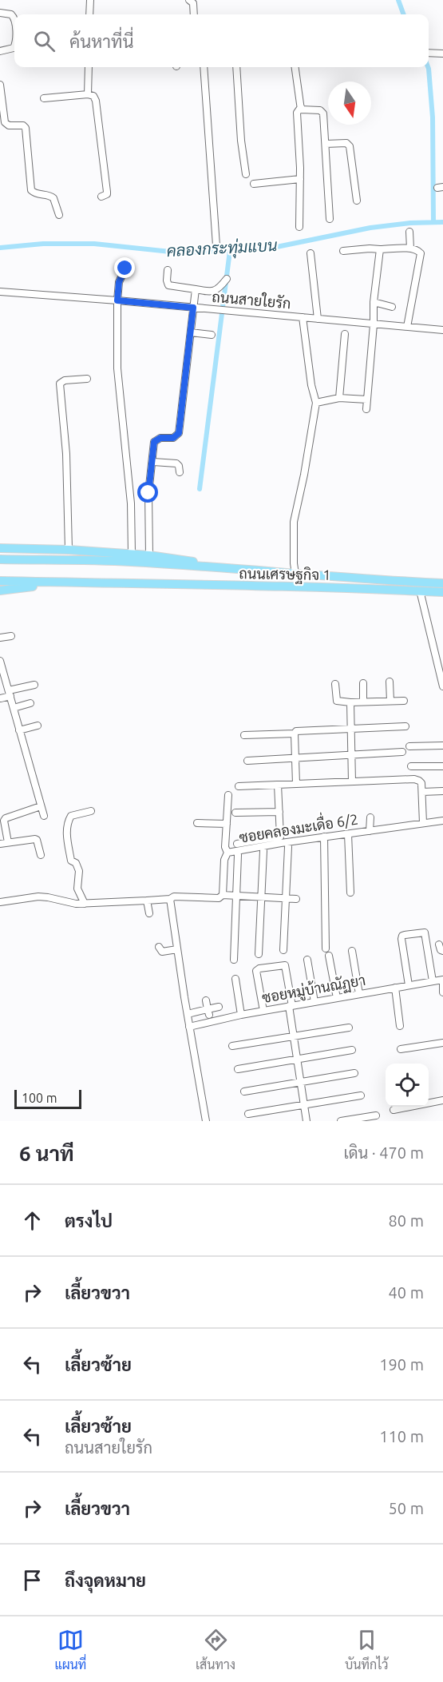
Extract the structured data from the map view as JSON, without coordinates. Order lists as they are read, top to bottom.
{
  "streets": {
    "main road": ["ถนนเศรษฐกิจ 1"],
    "street": ["ถนนสายใยรัก", "ซอยคลองมะเดื่อ 6/2", "ซอยหมู่บ้านณัฏยา"]
  },
  "water": ["คลองกระทุ่มแบน"],
  "scale_bar": "100 m",
  "north": "bottom",
  "page": {
    "search": "ค้นหาที่นี่",
    "scale": "100 m",
    "heading": ["6 นาที", "เดิน · 470 m"],
    "list": [
      ["ตรงไป", "80 m"],
      ["เลี้ยวขวา", "40 m"],
      ["เลี้ยวซ้าย", "190 m"],
      ["เลี้ยวซ้าย", "ถนนสายใยรัก", "110 m"],
      ["เลี้ยวขวา", "50 m"],
      "ถึงจุดหมาย"
    ],
    "nav": ["แผนที่", "เส้นทาง", "บันทึกไว้"]
  }
}
